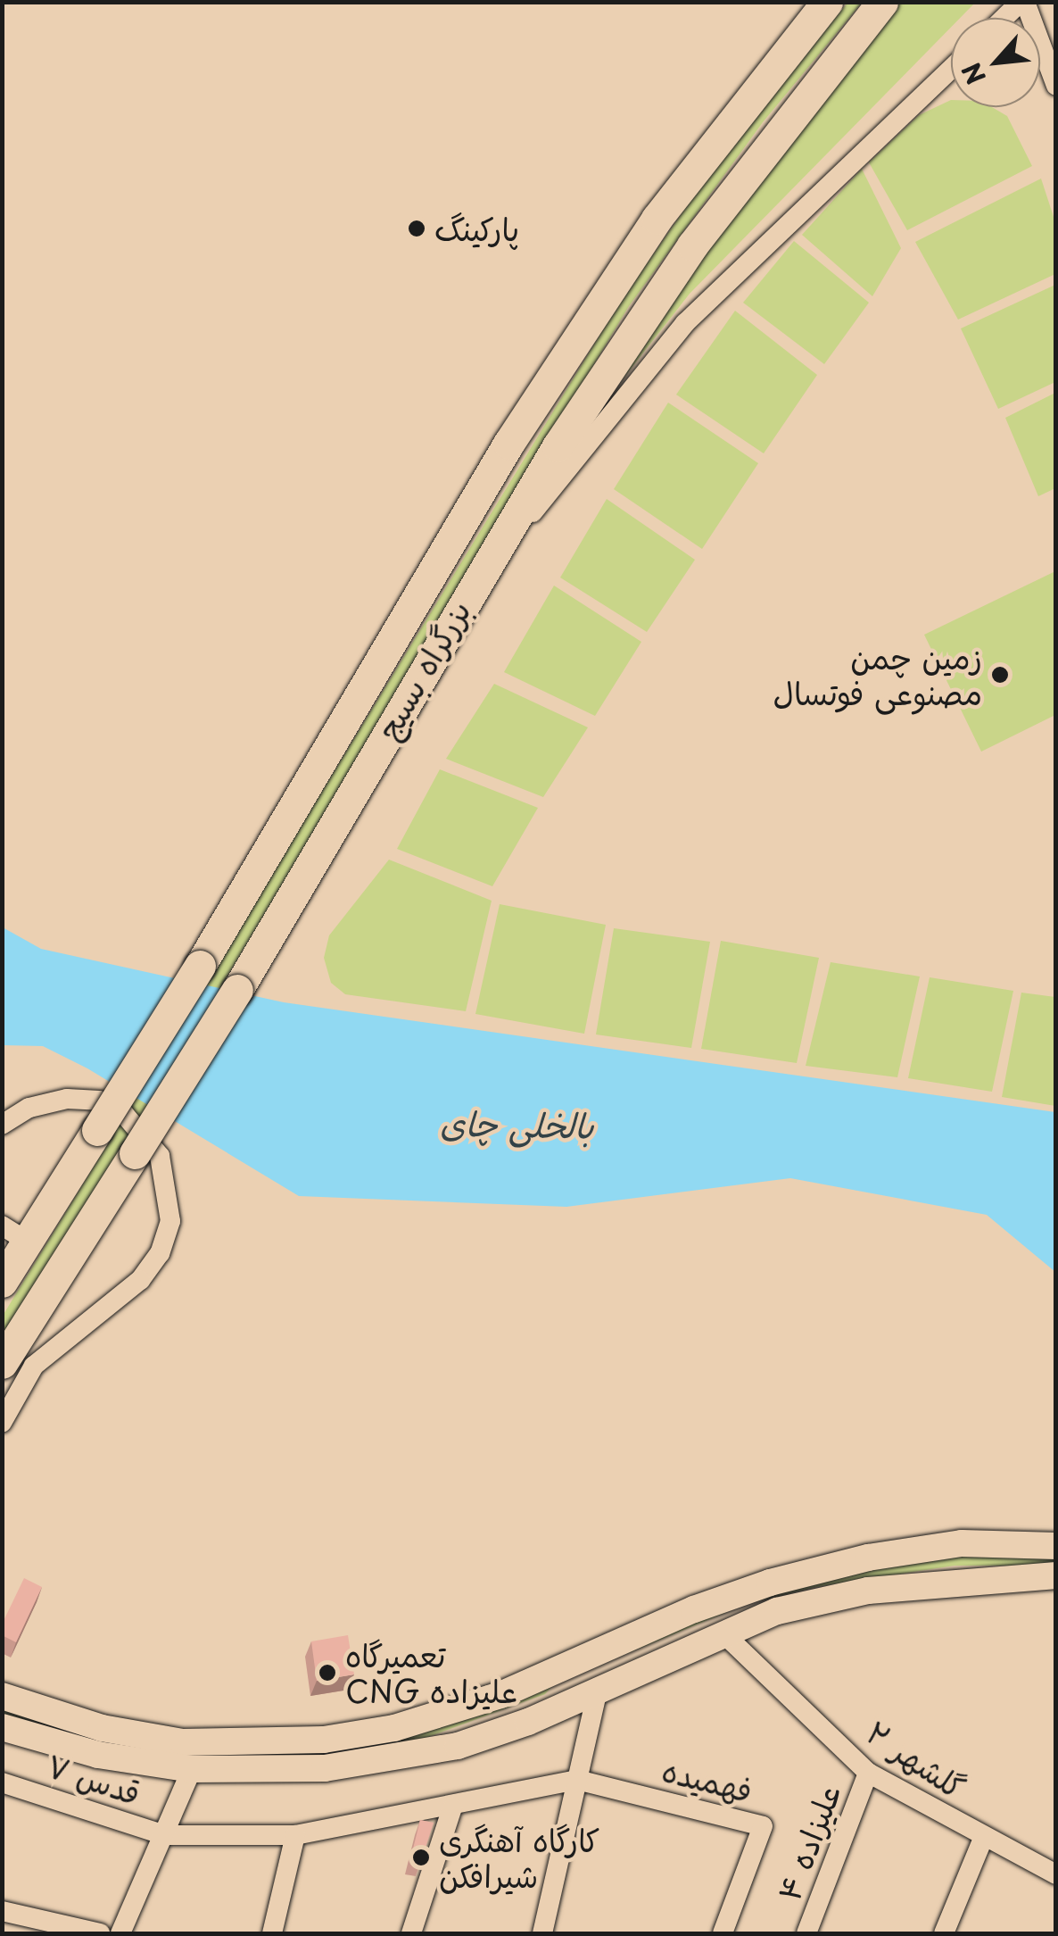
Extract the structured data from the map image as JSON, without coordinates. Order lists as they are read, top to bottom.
{
  "streets": {
    "highway": ["بزرگراه بسیج"],
    "street": [
      "گلشهر ۲",
      "قدس ۷",
      "فهمیده",
      "علیزاده ۴"
    ]
  },
  "crossings": [
    ["گلشهر ۲", "علیزاده ۴"],
    ["قدس ۷", "فهمیده"]
  ],
  "water": ["بالخلی چای"],
  "places": [
    "پارکینگ",
    "زمین چمن مصنوعی فوتسال",
    "تعمیرگاه CNG علیزاده",
    "کارگاه آهنگری شیرافکن"
  ],
  "north": "bottom left"
}
